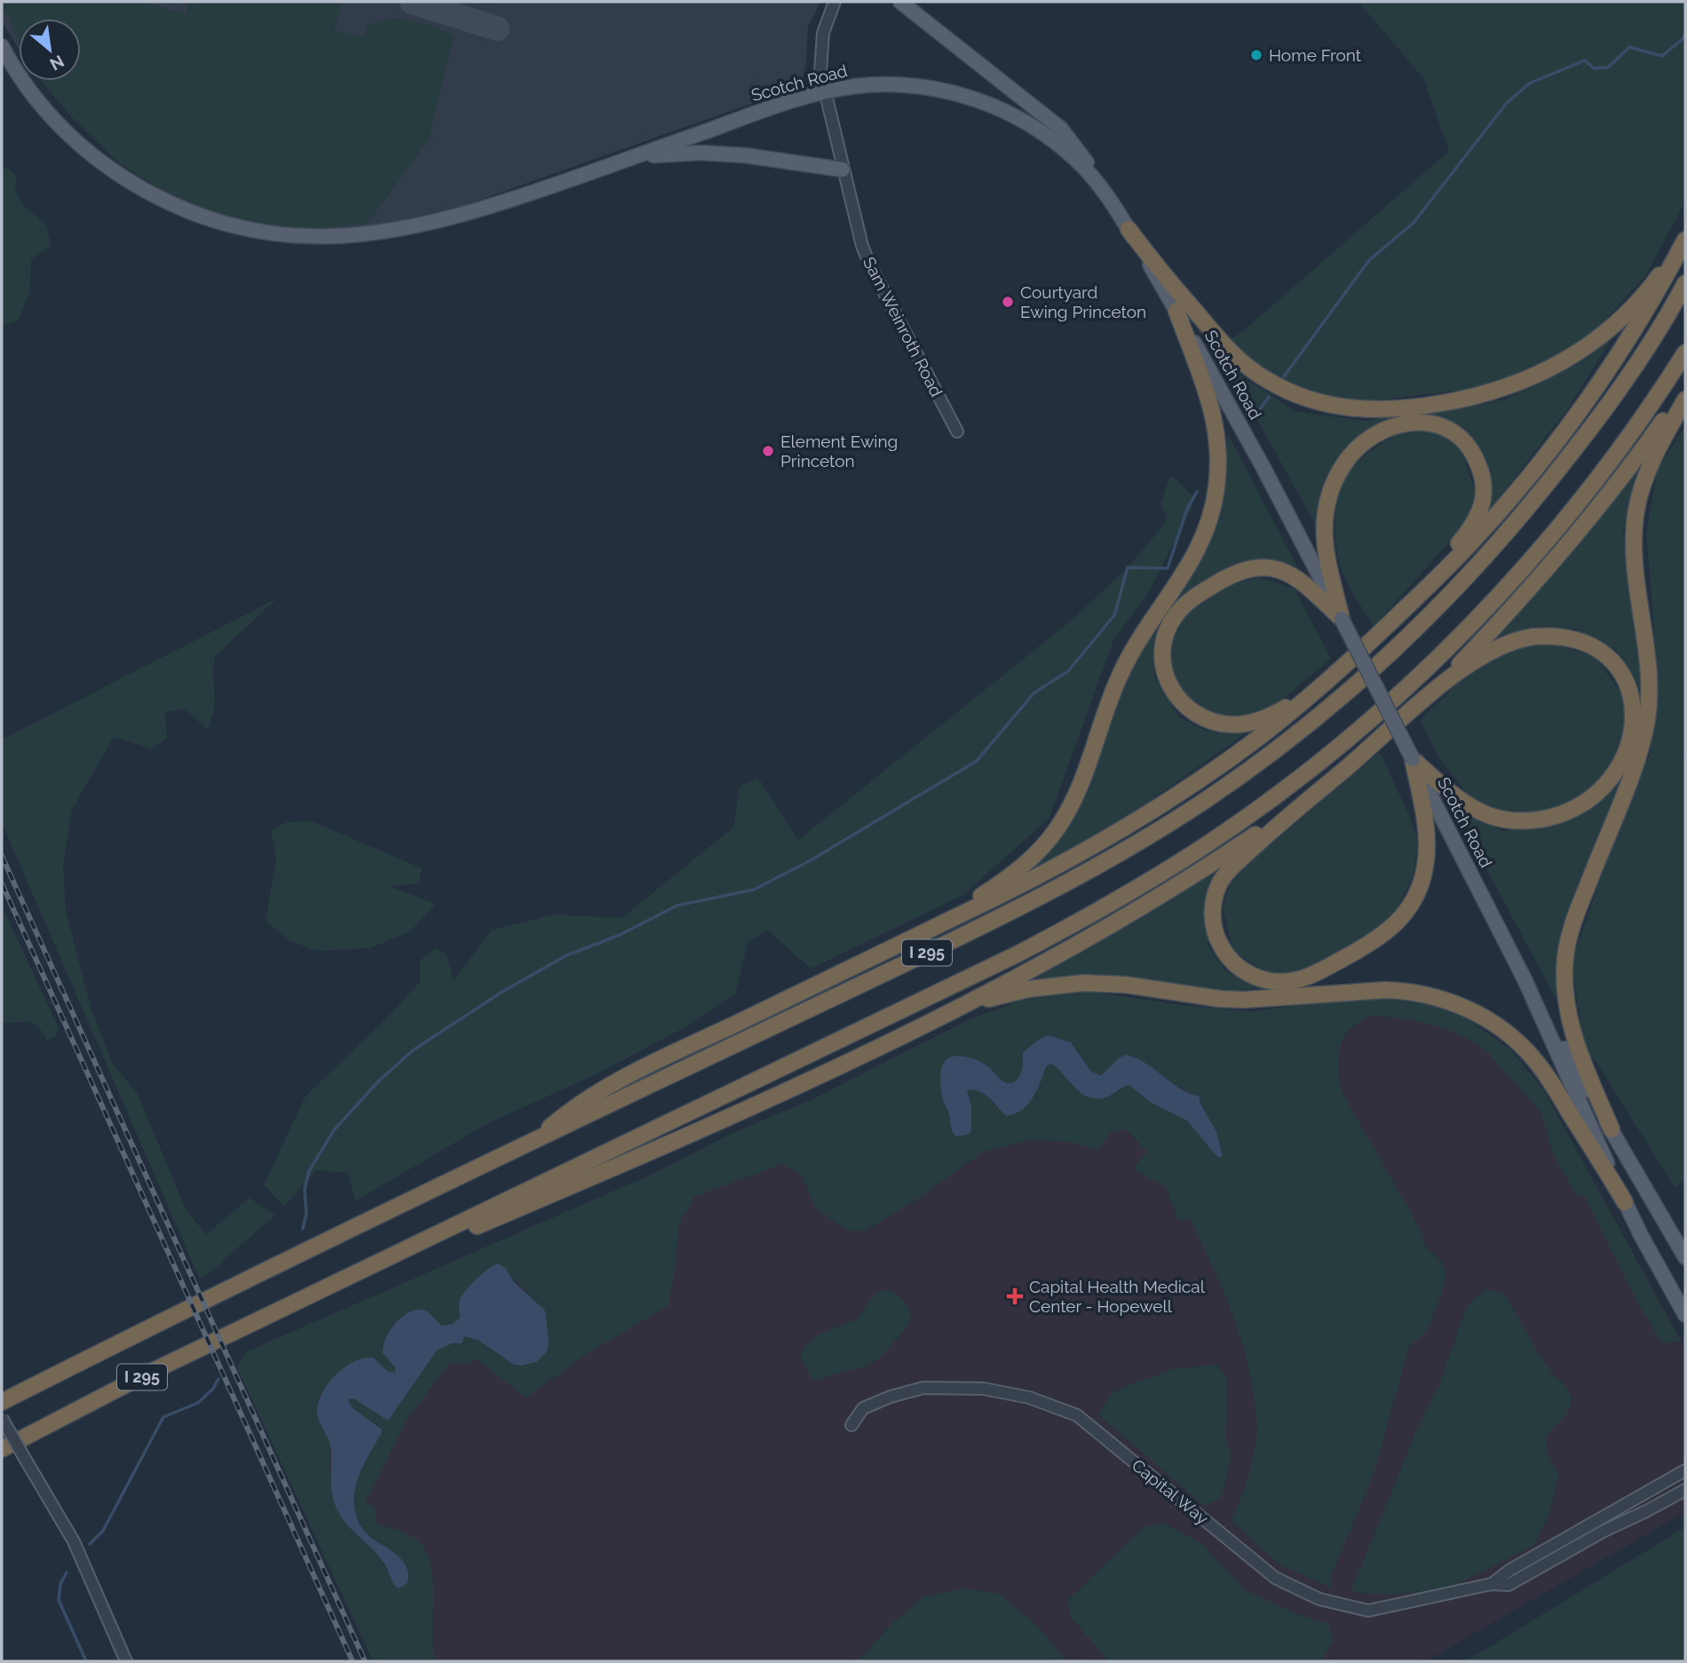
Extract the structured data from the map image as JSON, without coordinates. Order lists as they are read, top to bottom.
{
  "streets": {
    "highway": ["I 295"],
    "main road": ["Scotch Road"],
    "street": ["Sam Weinroth Road", "Capital Way"]
  },
  "crossings": [
    ["Scotch Road", "Sam Weinroth Road"]
  ],
  "places": {
    "other": ["Home Front", "Courtyard Ewing Princeton", "Element Ewing Princeton"],
    "health": ["Capital Health Medical Center - Hopewell"]
  },
  "north": "bottom right"
}
